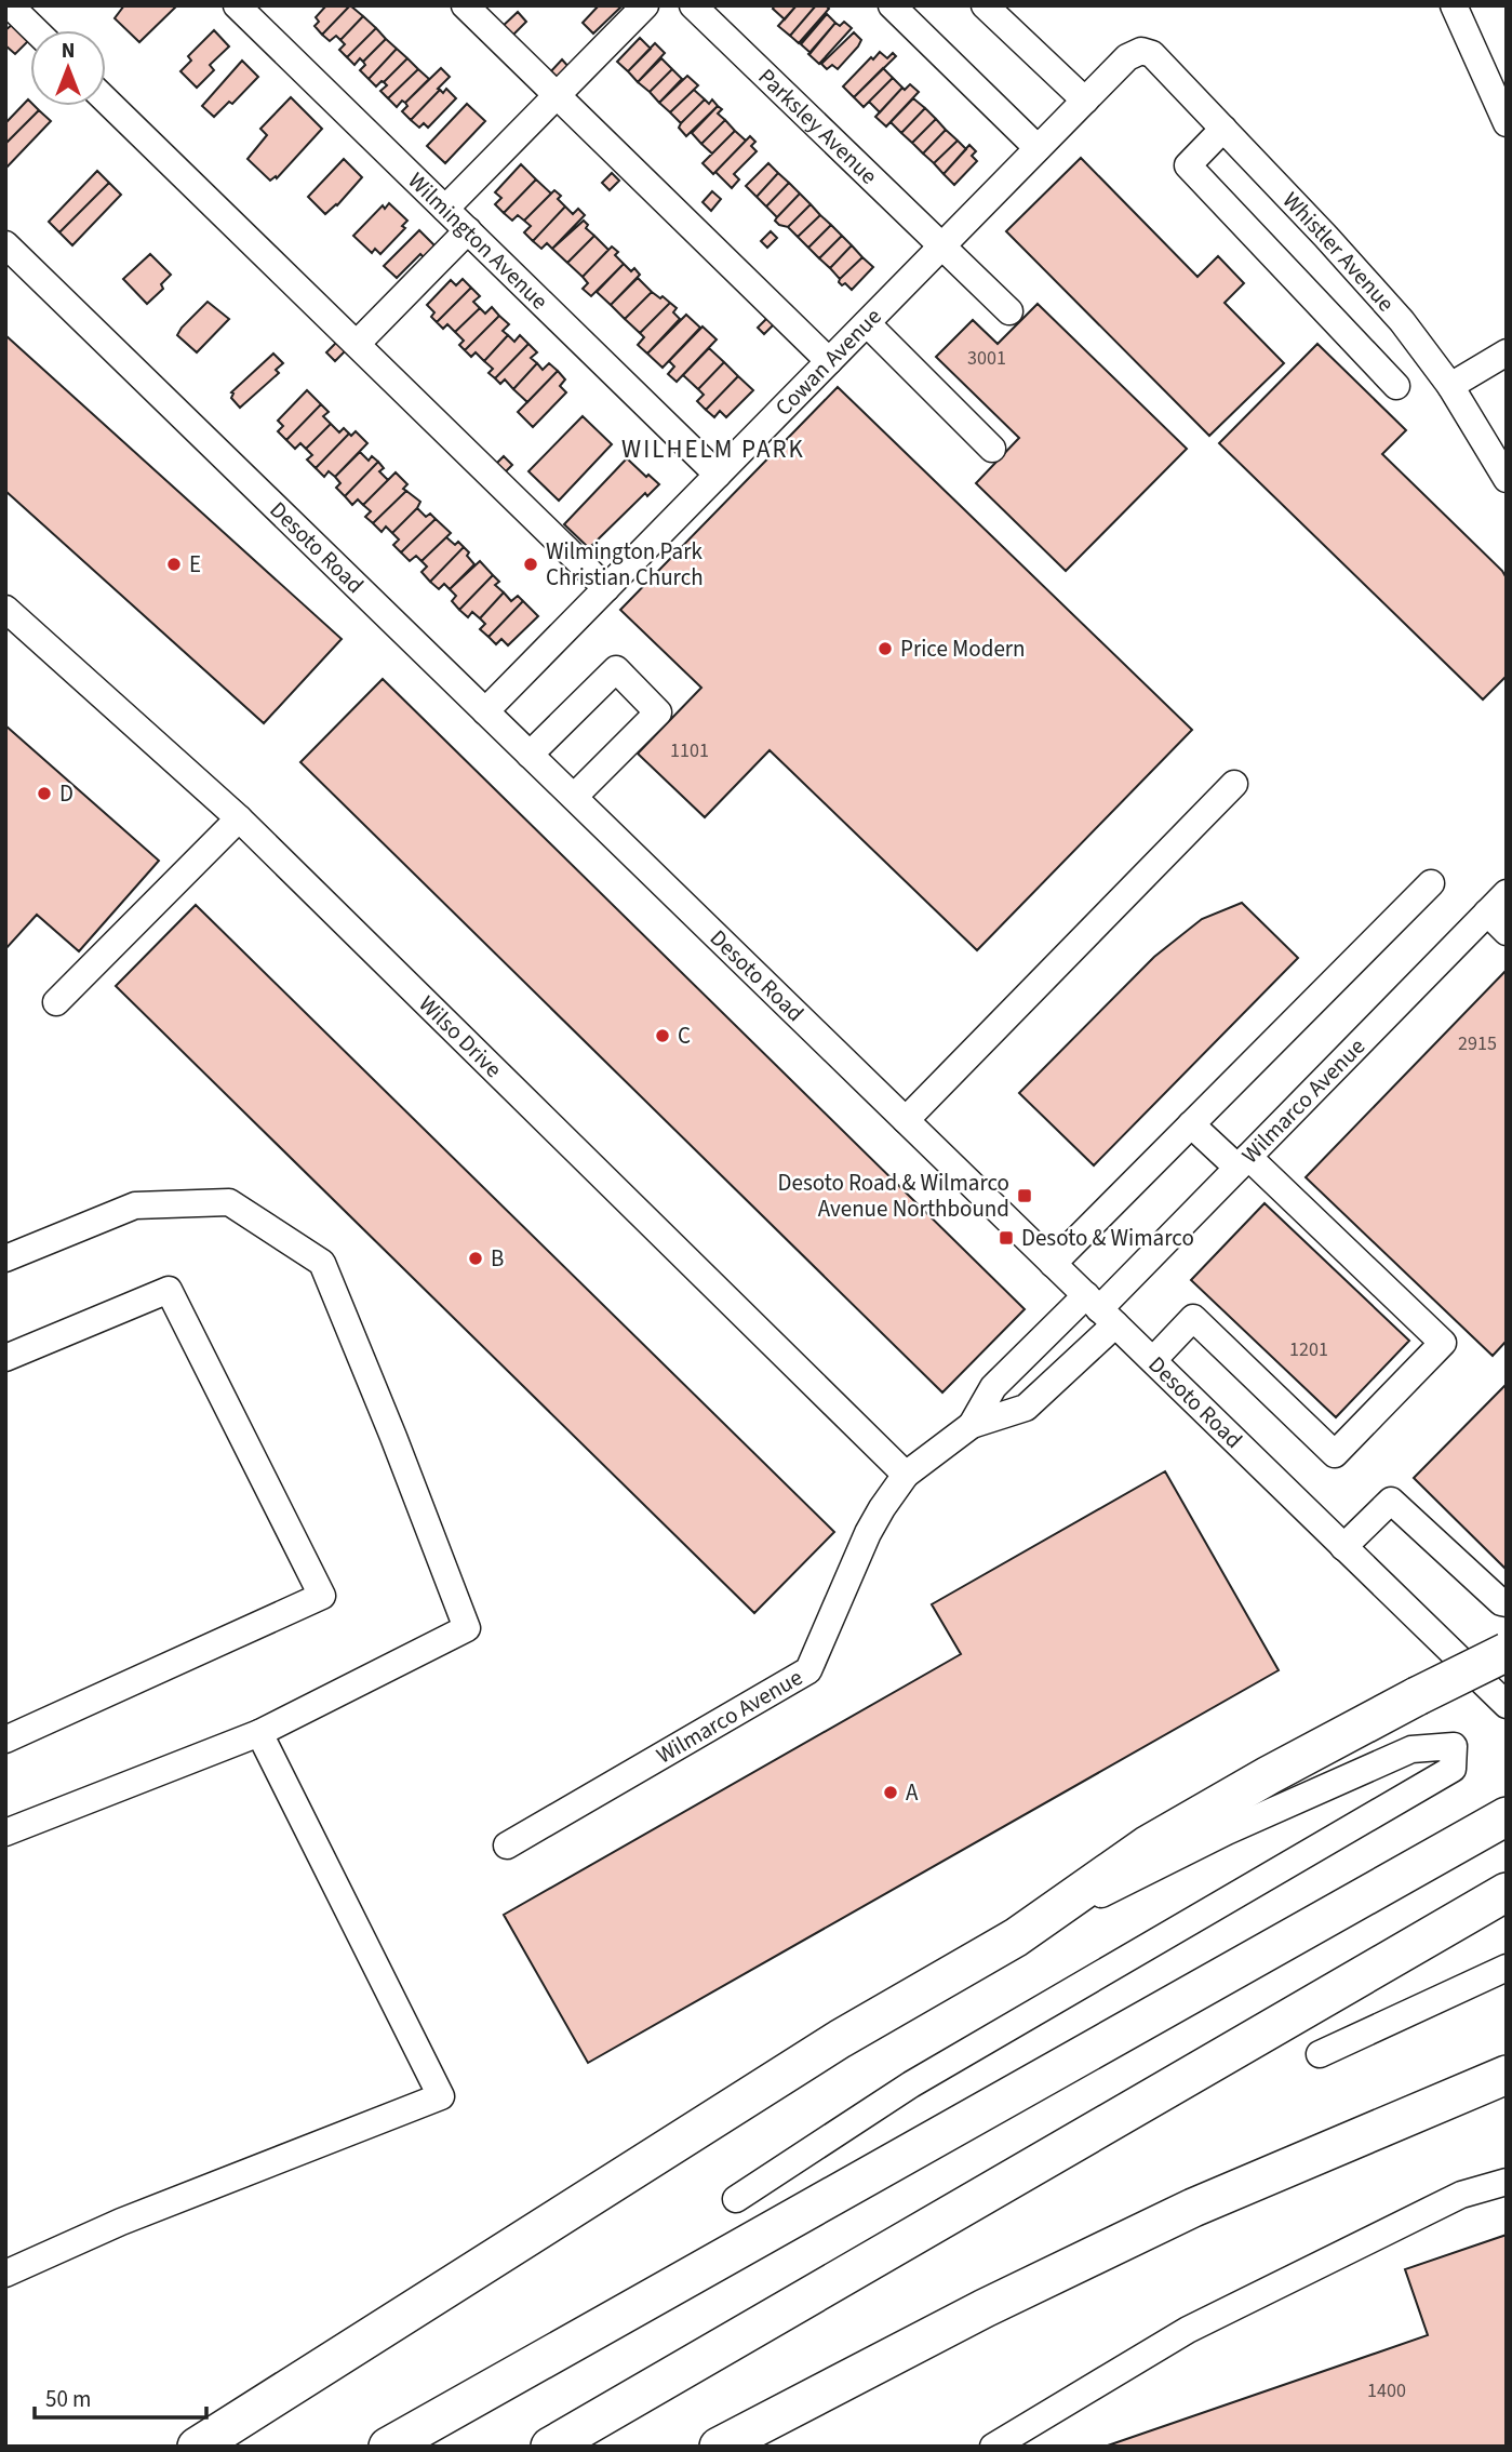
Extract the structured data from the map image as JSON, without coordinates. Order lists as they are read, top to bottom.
{
  "streets": {
    "street": [
      "Parksley Avenue",
      "Wilmington Avenue",
      "Whistler Avenue",
      "Cowan Avenue",
      "Desoto Road",
      "Wilso Drive",
      "Wilmarco Avenue"
    ]
  },
  "crossings": [
    ["Parksley Avenue", "Cowan Avenue"],
    ["Wilmington Avenue", "Cowan Avenue"],
    ["Whistler Avenue", "Cowan Avenue"],
    ["Cowan Avenue", "Desoto Road"],
    ["Desoto Road", "Wilmarco Avenue"],
    ["Wilso Drive", "Wilmarco Avenue"]
  ],
  "districts": ["WILHELM PARK"],
  "places": {
    "other": [
      "E",
      "Wilmington Park Christian Church",
      "Price Modern",
      "D",
      "C",
      "B",
      "A"
    ],
    "transit": ["Desoto Road & Wilmarco Avenue Northbound", "Desoto & Wimarco"]
  },
  "house_numbers": [
    "3001",
    "1101",
    "2915",
    "1201",
    "1400"
  ],
  "scale_bar": "50 m",
  "north": "top"
}
